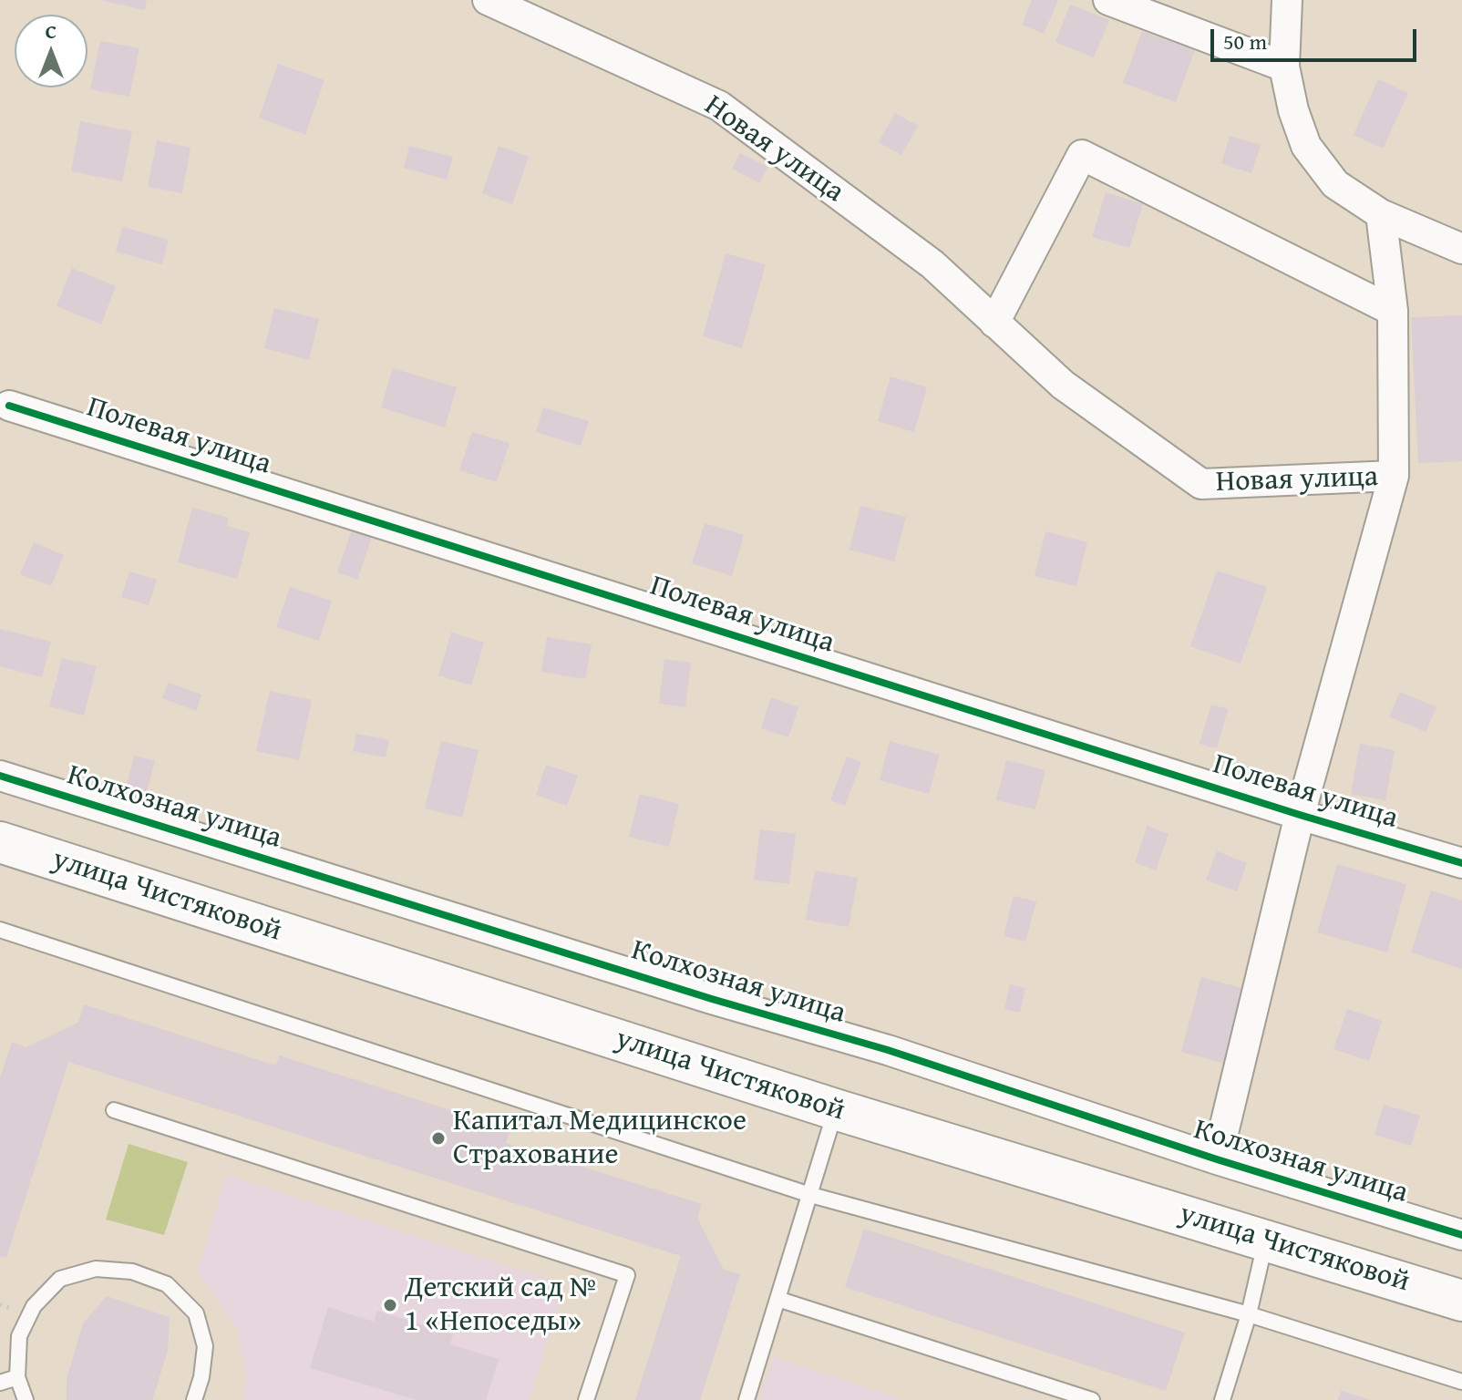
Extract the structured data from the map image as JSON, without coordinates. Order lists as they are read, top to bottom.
{
  "streets": {
    "street": [
      "Новая улица",
      "Полевая улица",
      "Колхозная улица",
      "улица Чистяковой"
    ]
  },
  "places": ["Капитал Медицинское Страхование", "Детский сад № 1 «Непоседы»"],
  "scale_bar": "50 m",
  "north": "top"
}
